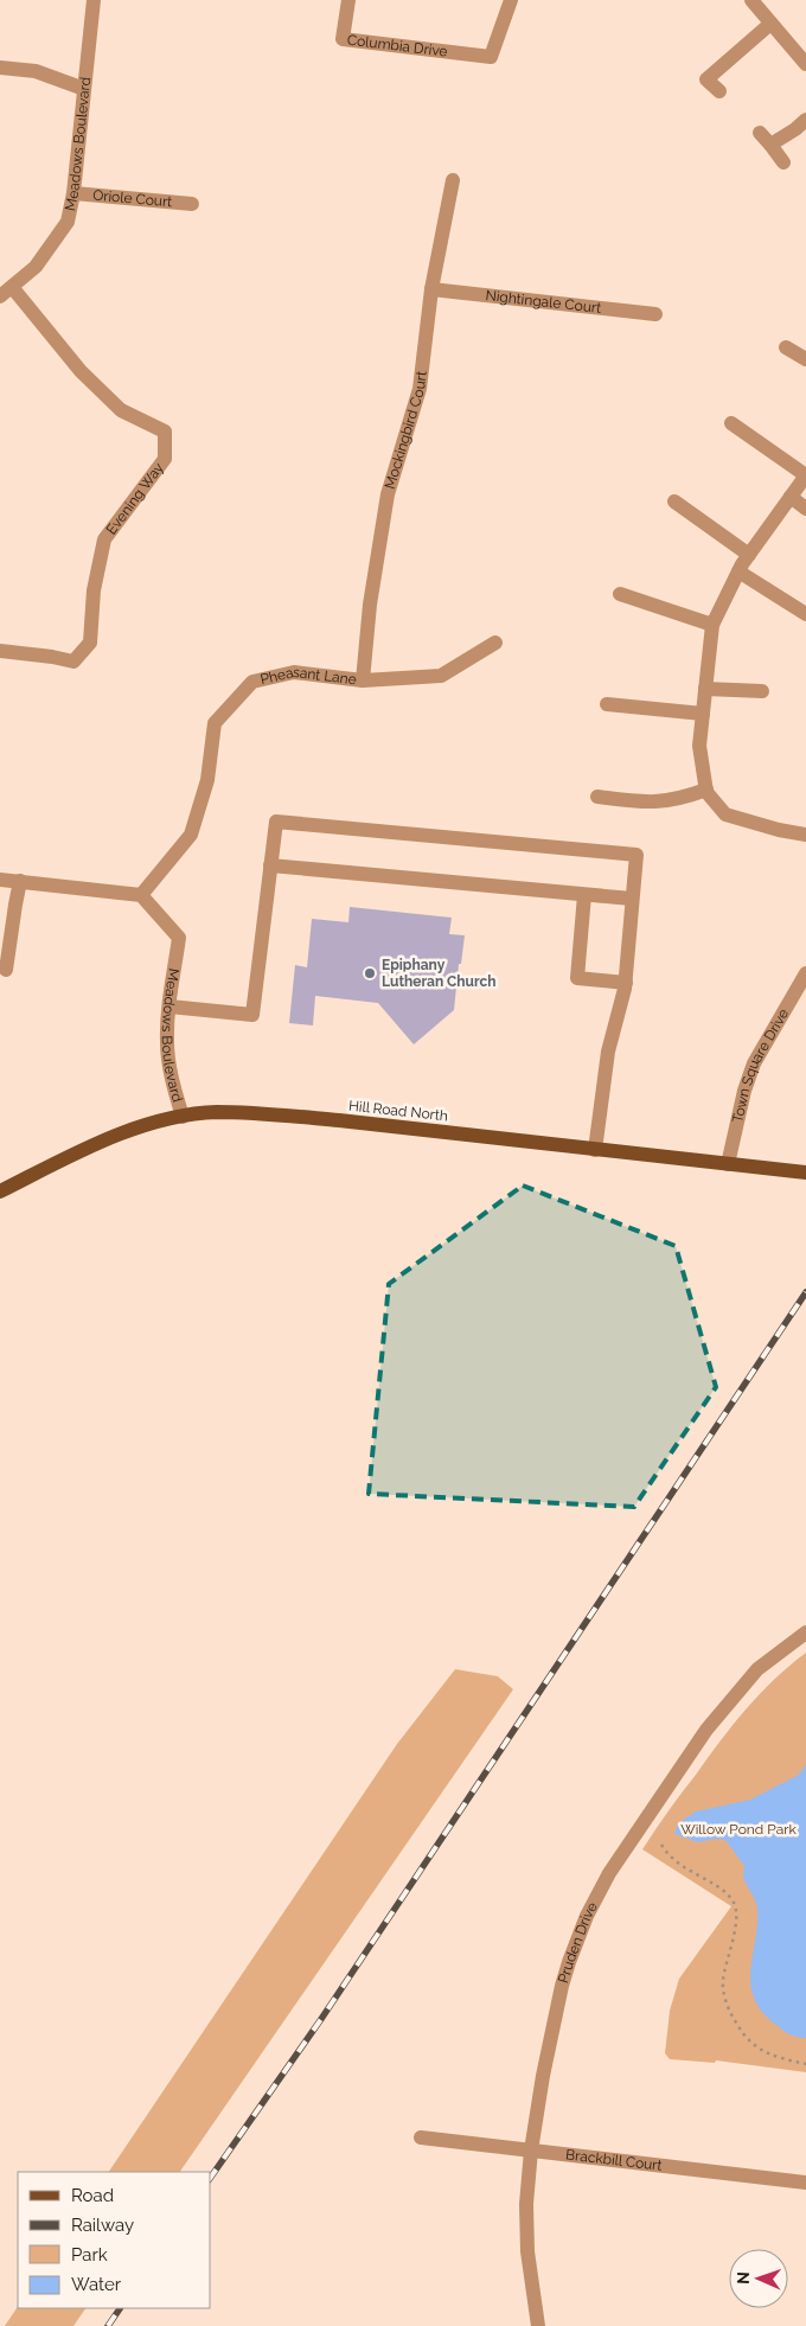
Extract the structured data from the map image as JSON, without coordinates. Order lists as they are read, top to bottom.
{
  "streets": {
    "main road": ["Hill Road North"],
    "street": [
      "Columbia Drive",
      "Meadows Boulevard",
      "Oriole Court",
      "Nightingale Court",
      "Mockingbird Court",
      "Evening Way",
      "Pheasant Lane",
      "Town Square Drive",
      "Pruden Drive",
      "Brackbill Court"
    ]
  },
  "crossings": [
    ["Meadows Boulevard", "Oriole Court"],
    ["Meadows Boulevard", "Evening Way"],
    ["Meadows Boulevard", "Pheasant Lane"],
    ["Meadows Boulevard", "Hill Road North"],
    ["Nightingale Court", "Mockingbird Court"],
    ["Mockingbird Court", "Pheasant Lane"],
    ["Town Square Drive", "Hill Road North"],
    ["Pruden Drive", "Brackbill Court"]
  ],
  "parks": ["Willow Pond Park"],
  "places": ["Epiphany Lutheran Church"],
  "legend": [
    "Road",
    "Railway",
    "Park",
    "Water"
  ],
  "north": "left"
}
